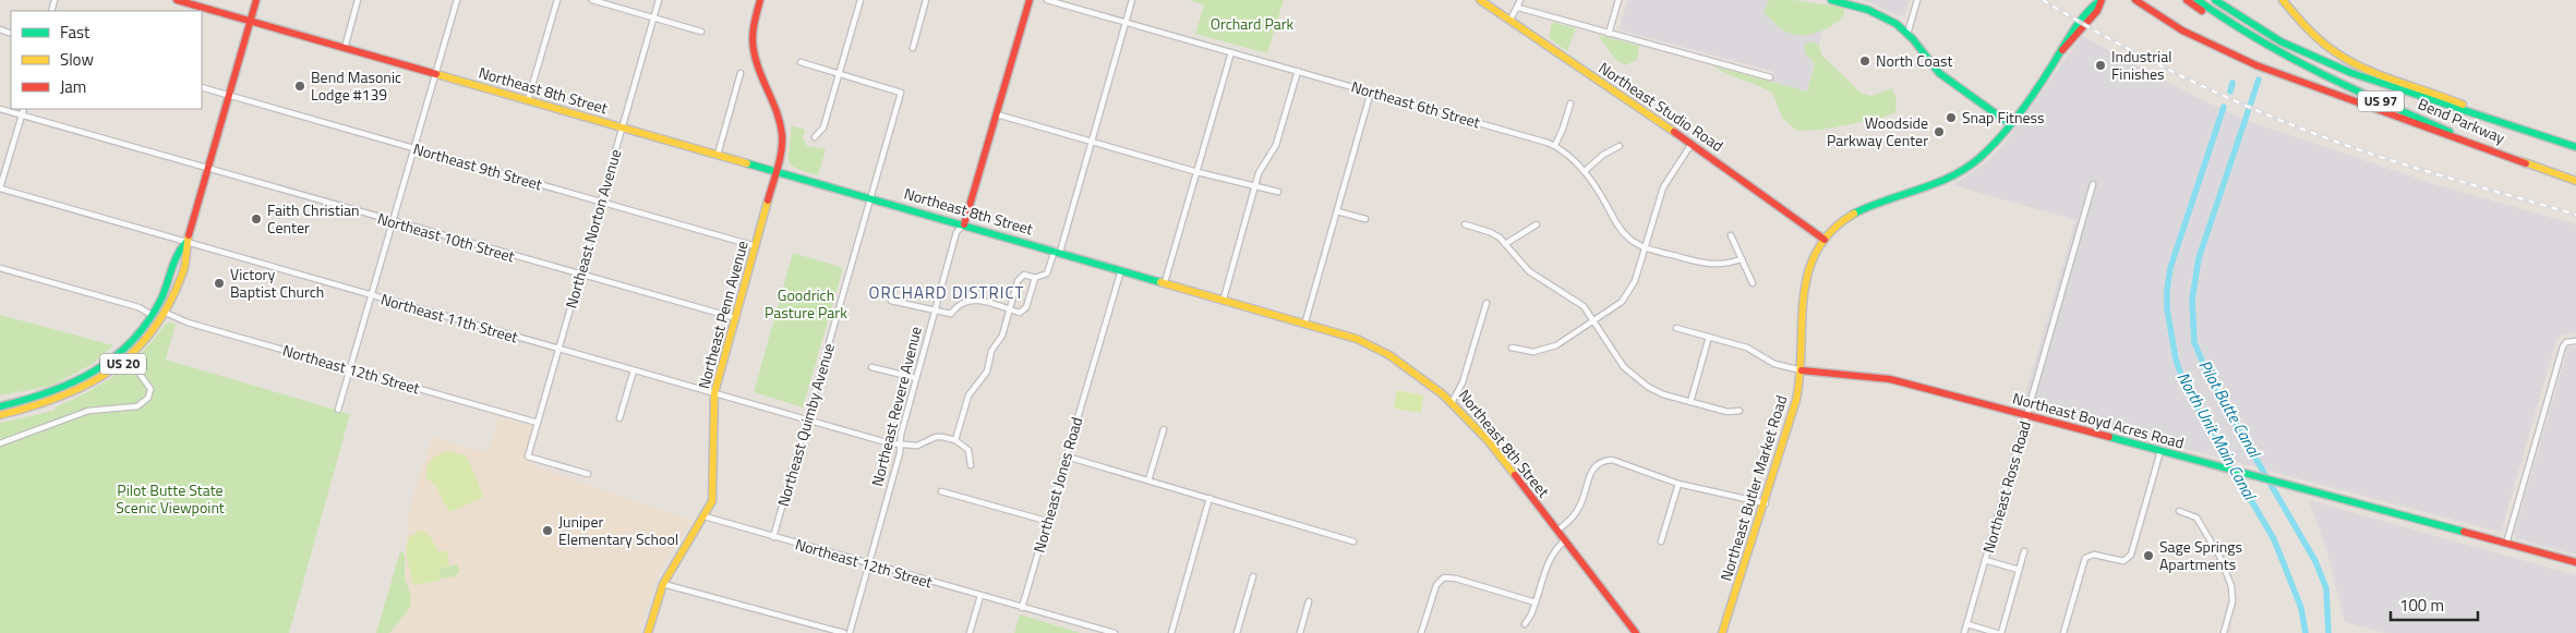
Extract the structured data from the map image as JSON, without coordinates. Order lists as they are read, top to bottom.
{
  "streets": {
    "main road": [
      "Northeast 8th Street",
      "US 97",
      "Northeast Studio Road",
      "Bend Parkway",
      "Northeast Penn Avenue",
      "US 20",
      "Northeast Revere Avenue",
      "Northeast Boyd Acres Road",
      "Northeast Butler Market Road"
    ],
    "street": [
      "Northeast 6th Street",
      "Northeast 9th Street",
      "Northeast Norton Avenue",
      "Northeast 10th Street",
      "Northeast 11th Street",
      "Northeast 12th Street",
      "Northeast Quimby Avenue",
      "Northeast Jones Road",
      "Northeast Ross Road"
    ]
  },
  "crossings": [
    ["Northeast 8th Street", "Northeast Norton Avenue"],
    ["Northeast 8th Street", "Northeast Penn Avenue"],
    ["Northeast 8th Street", "US 20"],
    ["Northeast 8th Street", "Northeast Revere Avenue"],
    ["Northeast 8th Street", "Northeast Quimby Avenue"],
    ["Northeast 8th Street", "Northeast Jones Road"],
    ["Northeast Studio Road", "Northeast Butler Market Road"],
    ["Northeast 9th Street", "Northeast Norton Avenue"],
    ["Northeast 9th Street", "Northeast Penn Avenue"],
    ["Northeast 9th Street", "US 20"],
    ["Northeast Norton Avenue", "Northeast 10th Street"],
    ["Northeast Norton Avenue", "Northeast 11th Street"],
    ["Northeast Norton Avenue", "Northeast 12th Street"],
    ["Northeast 10th Street", "Northeast Penn Avenue"],
    ["Northeast 10th Street", "US 20"],
    ["Northeast Penn Avenue", "Northeast 11th Street"],
    ["Northeast Penn Avenue", "Northeast 12th Street"],
    ["Northeast 11th Street", "US 20"],
    ["Northeast 11th Street", "Northeast Revere Avenue"],
    ["Northeast 11th Street", "Northeast Quimby Avenue"],
    ["US 20", "Northeast 12th Street"],
    ["Northeast 12th Street", "Northeast Revere Avenue"],
    ["Northeast 12th Street", "Northeast Quimby Avenue"],
    ["Northeast 12th Street", "Northeast Jones Road"],
    ["Northeast Boyd Acres Road", "Northeast Ross Road"],
    ["Northeast Boyd Acres Road", "Northeast Butler Market Road"]
  ],
  "districts": ["ORCHARD DISTRICT"],
  "water": ["Pilot Butte Canal", "North Unit Main Canal"],
  "parks": ["Orchard Park", "Goodrich Pasture Park", "Pilot Butte State Scenic Viewpoint"],
  "places": [
    "North Coast",
    "Industrial Finishes",
    "Bend Masonic Lodge #139",
    "Snap Fitness",
    "Woodside Parkway Center",
    "Faith Christian Center",
    "Victory Baptist Church",
    "Juniper Elementary School",
    "Sage Springs Apartments"
  ],
  "legend": ["Fast", "Slow", "Jam"],
  "scale_bar": "100 m"
}
